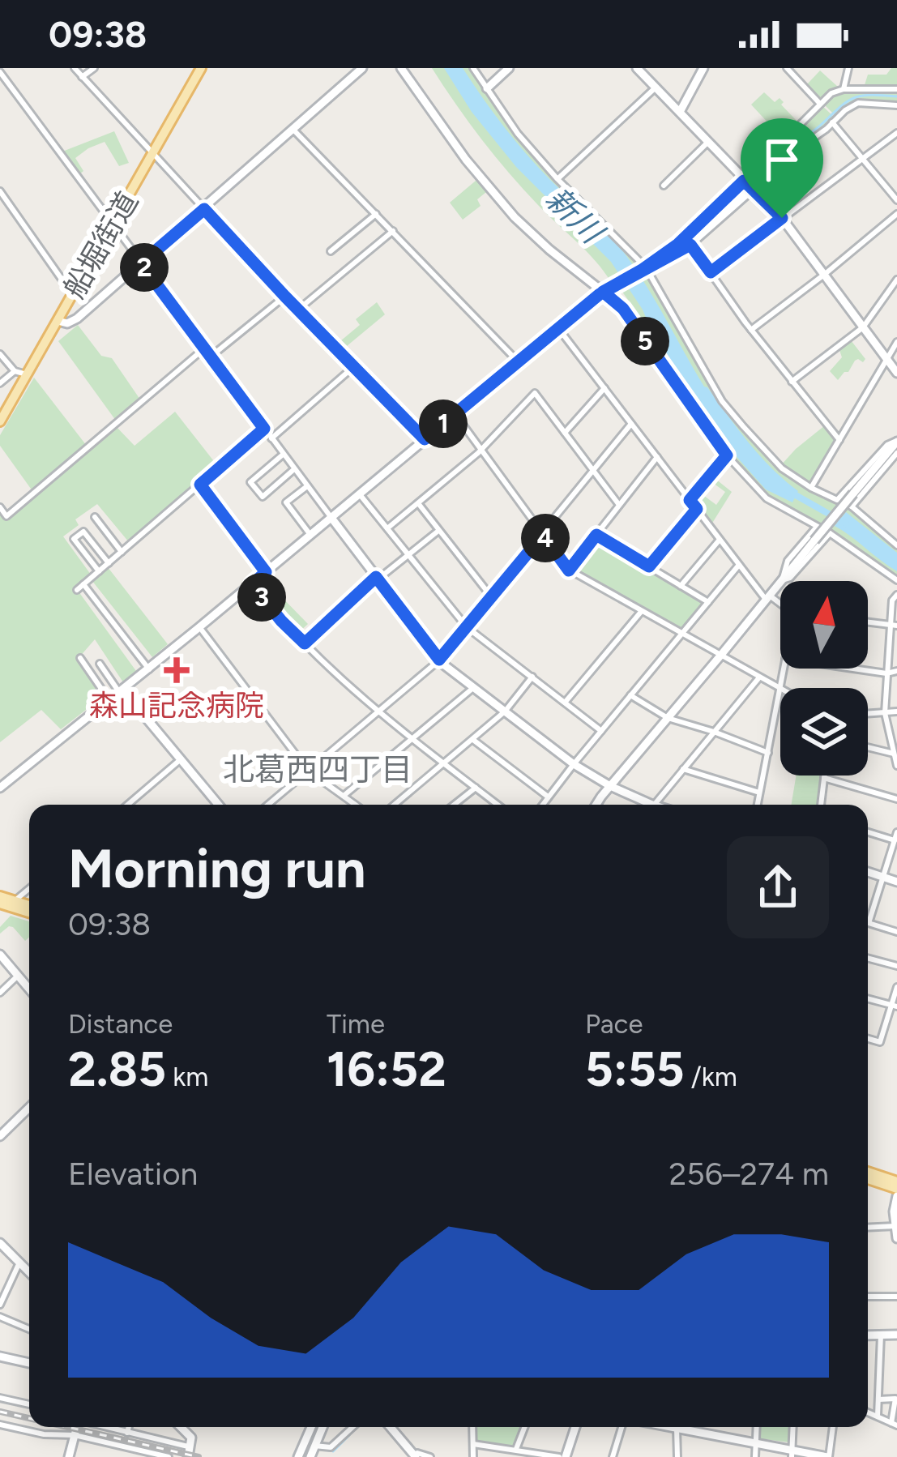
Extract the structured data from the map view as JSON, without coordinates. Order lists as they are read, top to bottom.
{
  "streets": {
    "main road": ["船堀街道"]
  },
  "districts": ["北葛西四丁目"],
  "water": ["新川"],
  "places": {
    "health": ["森山記念病院"]
  },
  "north": "top",
  "page": {
    "status": "09:38",
    "pins": [
      "2",
      "5",
      "1",
      "4",
      "3"
    ],
    "heading": ["Morning run", "09:38"],
    "stats": [
      ["Distance", "2.85 km"],
      ["Time", "16:52"],
      ["Pace", "5:55 /km"]
    ],
    "chart": ["Elevation", "256–274 m"]
  }
}
